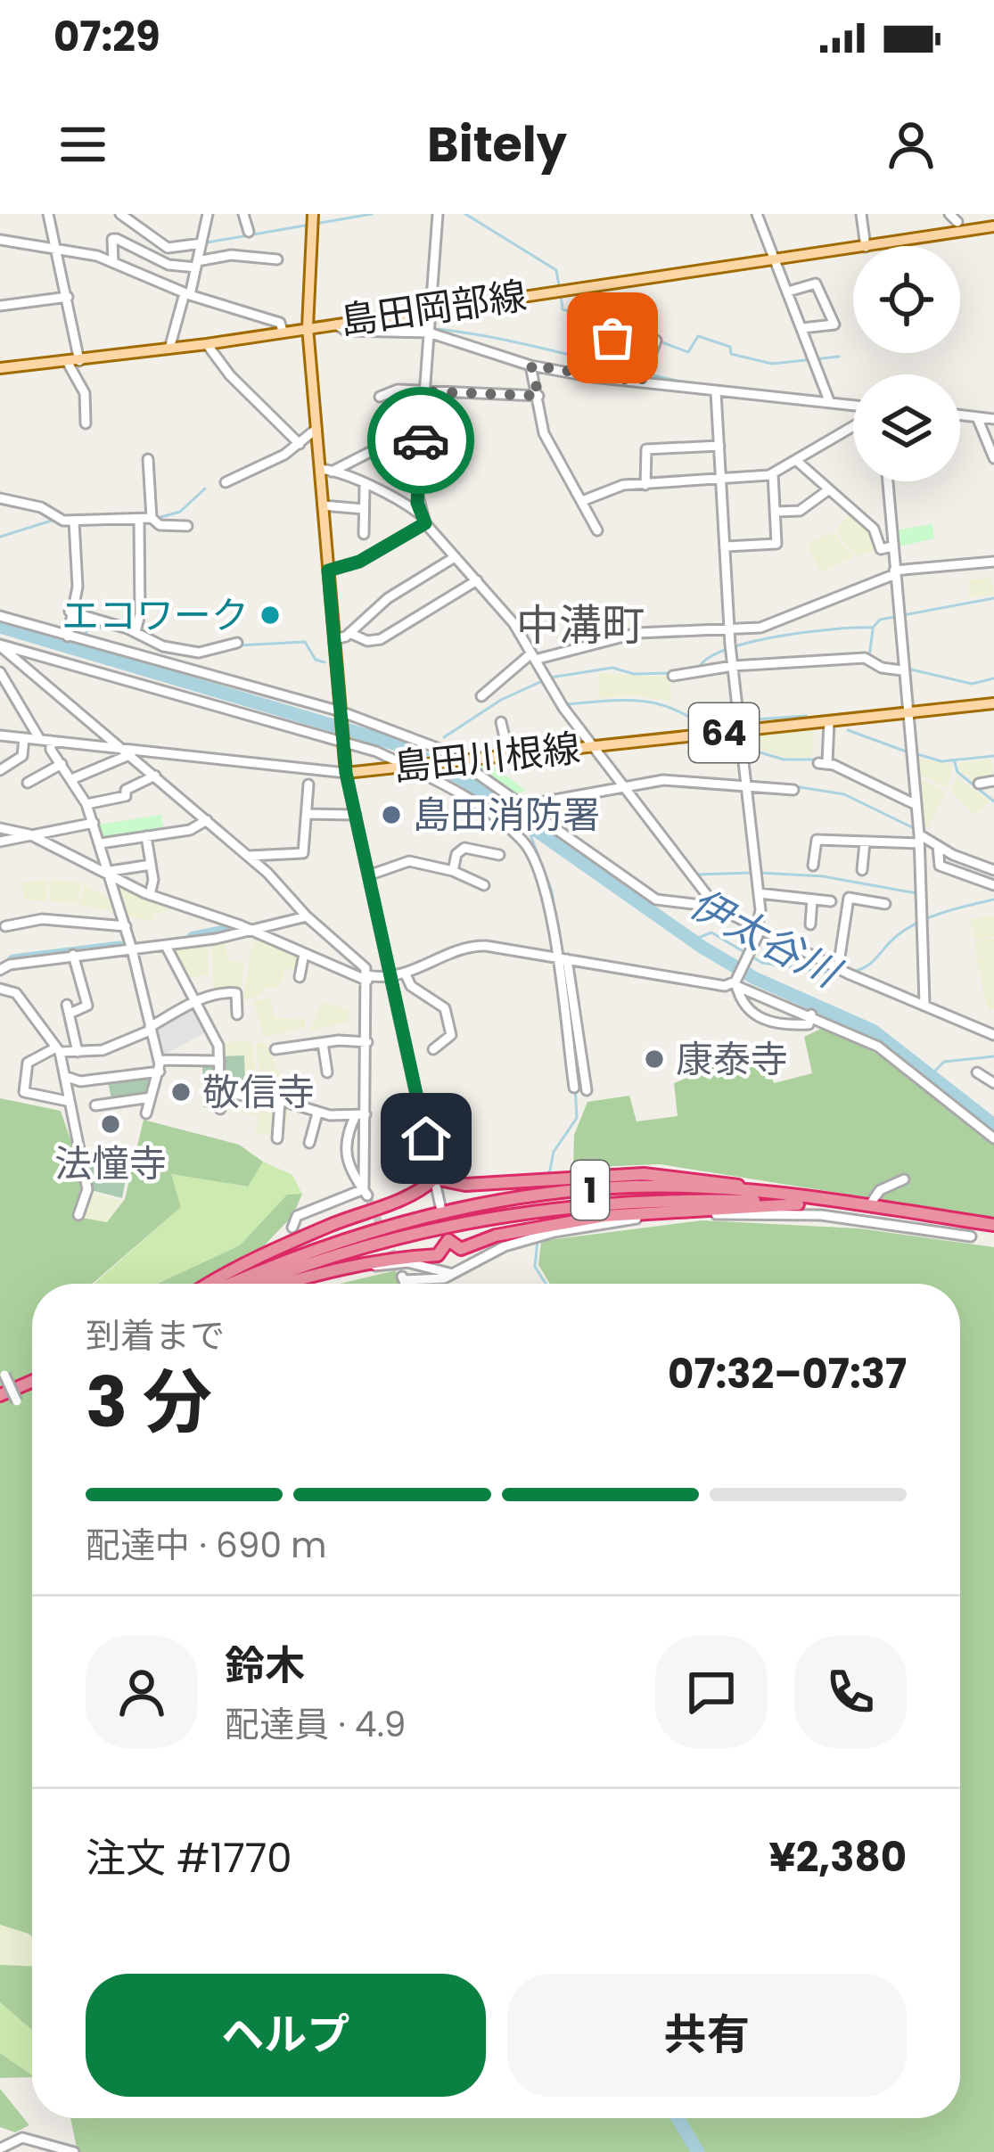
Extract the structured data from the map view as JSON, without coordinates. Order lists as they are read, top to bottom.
{
  "streets": {
    "highway": ["1"],
    "main road": ["島田岡部線", "64", "島田川根線"]
  },
  "crossings": [
    ["島田岡部線", "島田川根線"]
  ],
  "districts": ["中溝町"],
  "water": ["伊太谷川"],
  "places": [
    "エコワーク",
    "島田消防署",
    "康泰寺",
    "敬信寺",
    "法憧寺"
  ],
  "page": {
    "status": "07:29",
    "header": "Bitely",
    "heading": ["3 分", "到着まで", "07:32–07:37"],
    "panel": [
      "鈴木",
      "配達員 · 4.9",
      "注文 #1770",
      "¥2,380"
    ],
    "bar": "配達中 · 690 m",
    "buttons": ["ヘルプ", "共有"]
  }
}
